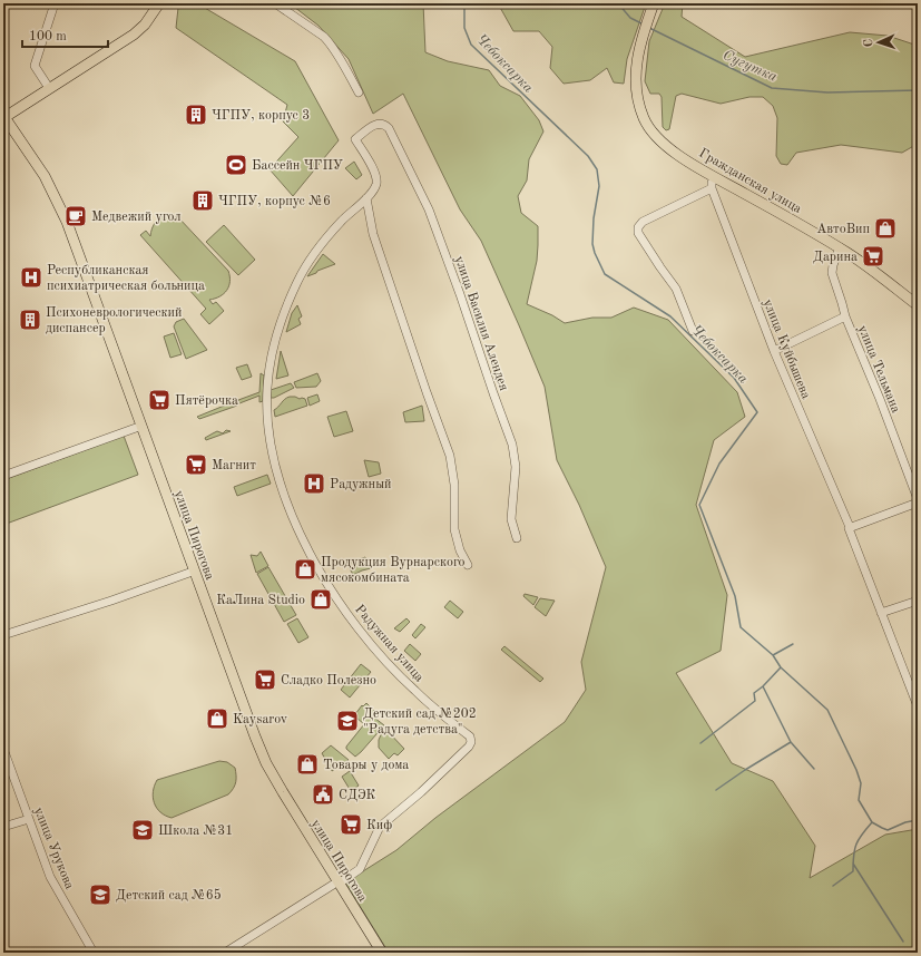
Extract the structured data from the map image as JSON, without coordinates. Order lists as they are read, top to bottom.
{
  "streets": {
    "main road": ["Гражданская улица", "улица Пирогова"],
    "street": [
      "улица Василия Алендея",
      "улица Куйбышева",
      "улица Тельмана",
      "Радужная улица",
      "улица Урукова"
    ]
  },
  "crossings": [
    ["Гражданская улица", "улица Тельмана"],
    ["улица Василия Алендея", "Радужная улица"],
    ["улица Пирогова", "Радужная улица"]
  ],
  "water": ["Чебоксарка", "Сугутка"],
  "places": {
    "building": ["ЧГПУ, корпус 3", "ЧГПУ, корпус №6", "Психоневрологический диспансер"],
    "sports": ["Бассейн ЧГПУ"],
    "cafe": ["Медвежий угол"],
    "shop": [
      "АвтоВип",
      "Продукция Вурнарского мясокомбината",
      "КаЛина Studio",
      "Kaysarov",
      "Товары у дома"
    ],
    "supermarket": [
      "Дарина",
      "Пятёрочка",
      "Магнит",
      "Сладко Полезно",
      "Киф"
    ],
    "hospital": ["Республиканская психиатрическая больница", "Радужный"],
    "school or university": ["Детский сад №202 \"Радуга детства\"", "Школа №31", "Детский сад №65"],
    "public building": ["СДЭК"]
  },
  "scale_bar": "100 m",
  "north": "left"
}
